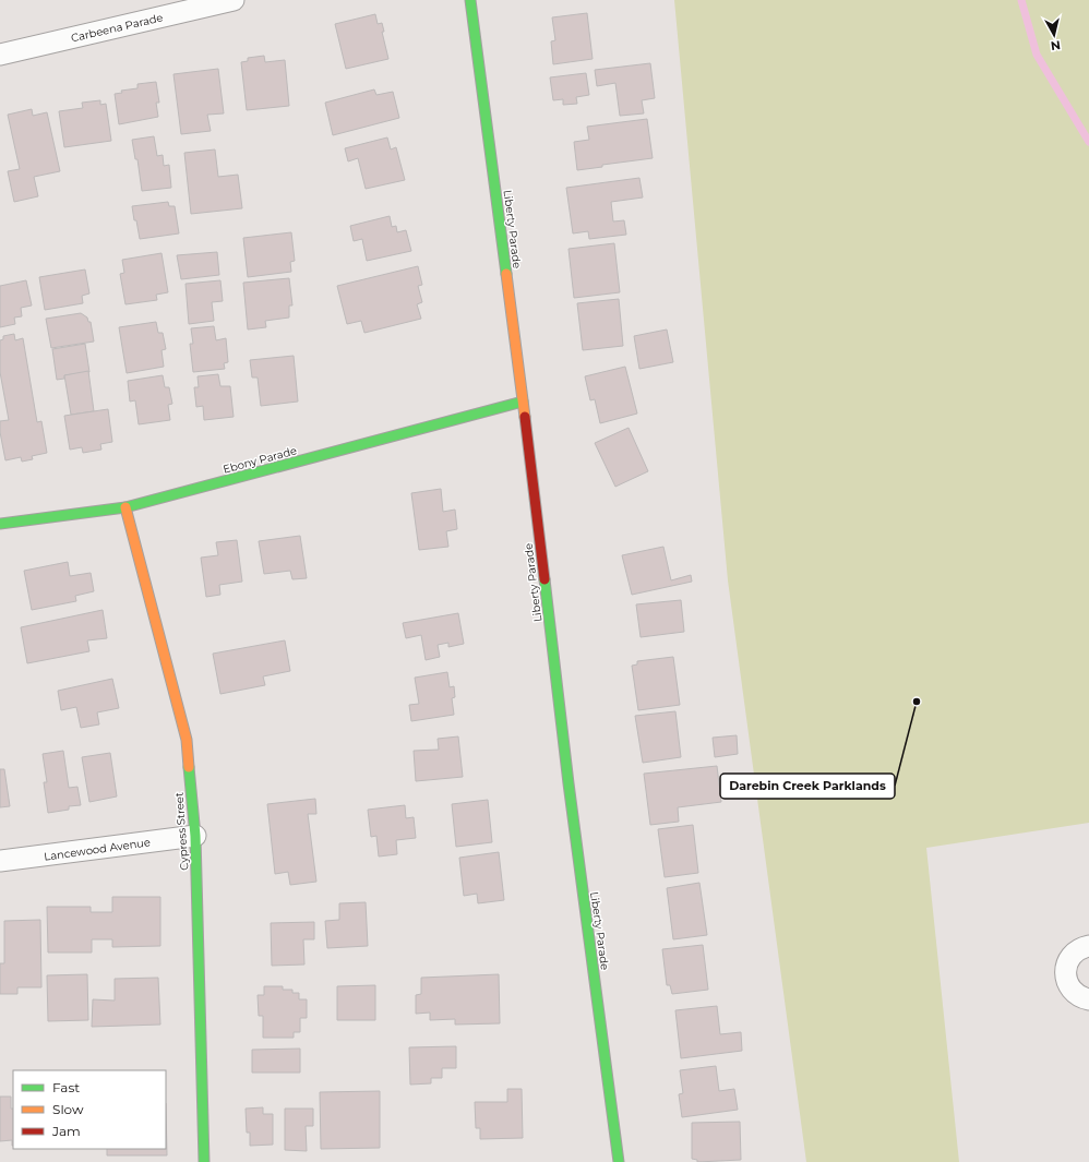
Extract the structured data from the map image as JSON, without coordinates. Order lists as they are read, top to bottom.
{
  "streets": {
    "street": [
      "Carbeena Parade",
      "Liberty Parade",
      "Ebony Parade",
      "Cypress Street",
      "Lancewood Avenue"
    ]
  },
  "crossings": [
    ["Liberty Parade", "Ebony Parade"],
    ["Ebony Parade", "Cypress Street"],
    ["Cypress Street", "Lancewood Avenue"]
  ],
  "places": ["Darebin Creek Parklands"],
  "legend": ["Fast", "Slow", "Jam"],
  "north": "bottom"
}
